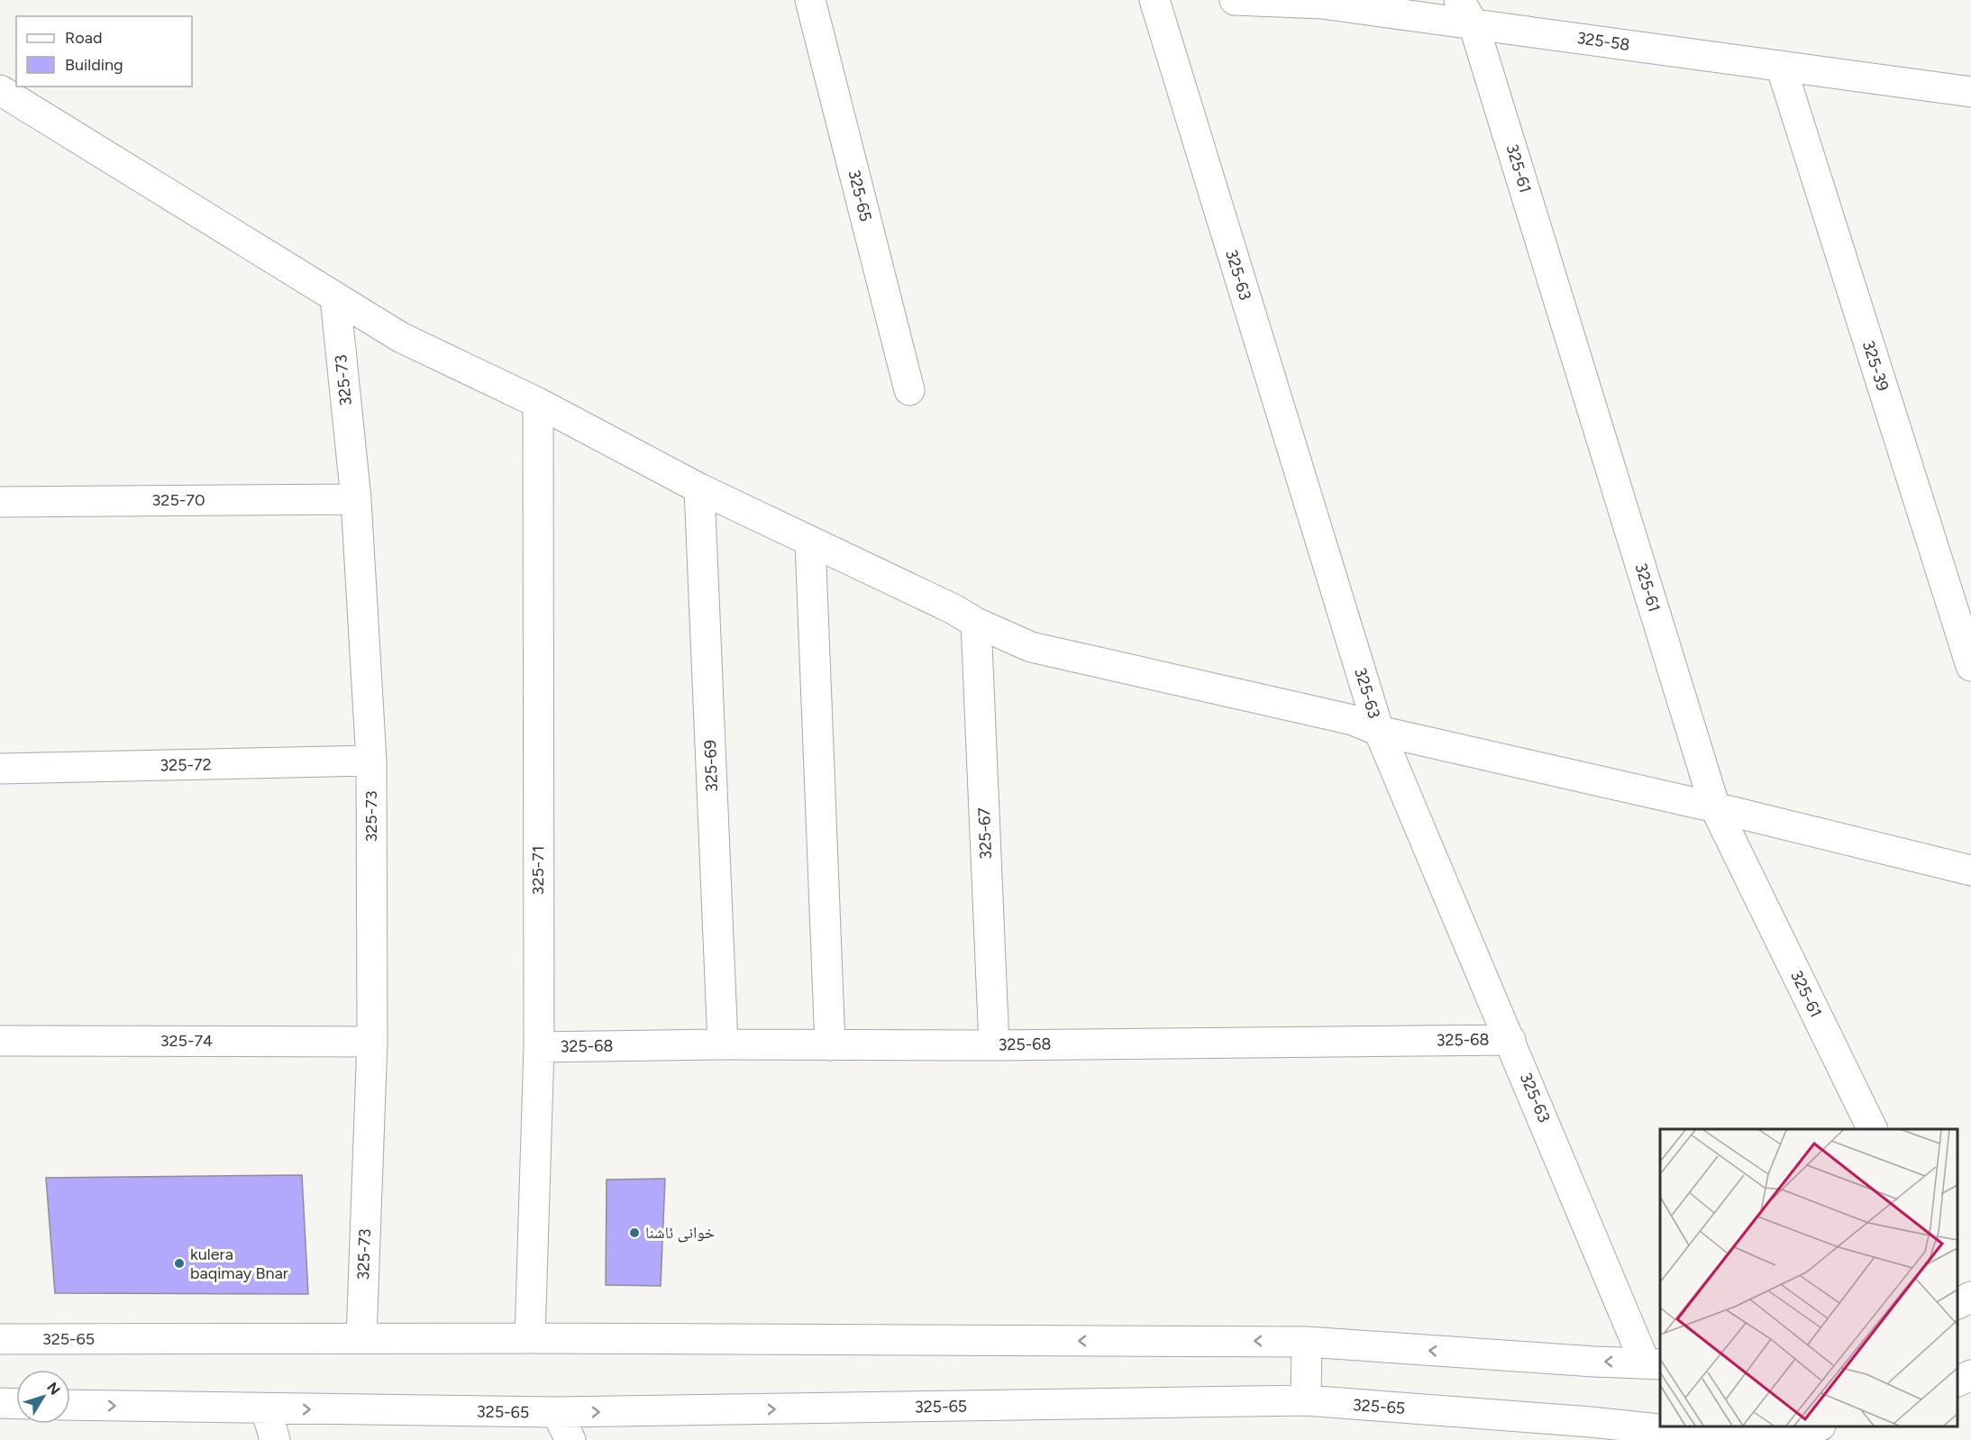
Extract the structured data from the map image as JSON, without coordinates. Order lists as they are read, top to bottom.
{
  "streets": {
    "street": [
      "325-58",
      "325-61",
      "325-65",
      "325-63",
      "325-39",
      "325-73",
      "325-70",
      "325-72",
      "325-69",
      "325-67",
      "325-71",
      "325-68",
      "325-74"
    ]
  },
  "crossings": [
    ["325-58", "325-61"],
    ["325-58", "325-39"],
    ["325-65", "325-63"],
    ["325-65", "325-73"],
    ["325-65", "325-71"],
    ["325-63", "325-68"],
    ["325-73", "325-70"],
    ["325-73", "325-72"],
    ["325-73", "325-74"],
    ["325-69", "325-68"],
    ["325-67", "325-68"],
    ["325-71", "325-68"]
  ],
  "places": ["خوانى ئاشنا", "kulera baqimay Bnar"],
  "legend": ["Road", "Building"],
  "north": "top right"
}
